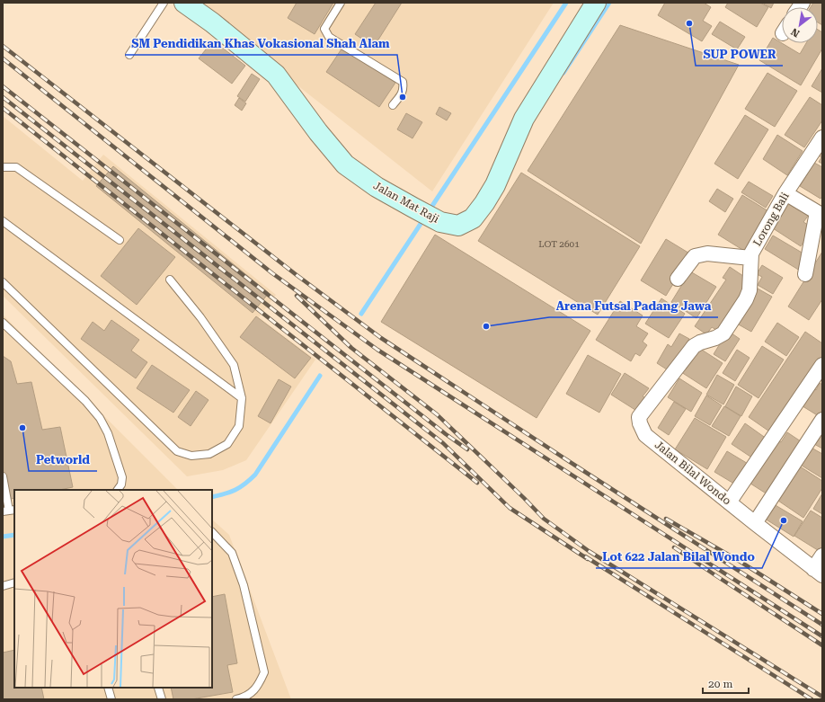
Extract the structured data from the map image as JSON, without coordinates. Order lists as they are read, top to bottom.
{
  "streets": {
    "street": ["Jalan Mat Raji", "Lorong Bali", "Jalan Bilal Wondo"]
  },
  "crossings": [
    ["Lorong Bali", "Jalan Bilal Wondo"]
  ],
  "places": [
    "SUP POWER",
    "SM Pendidikan Khas Vokasional Shah Alam",
    "Arena Futsal Padang Jawa",
    "Petworld",
    "Lot 622 Jalan Bilal Wondo"
  ],
  "house_numbers": ["LOT 2601"],
  "scale_bar": "20 m",
  "north": "bottom left"
}
